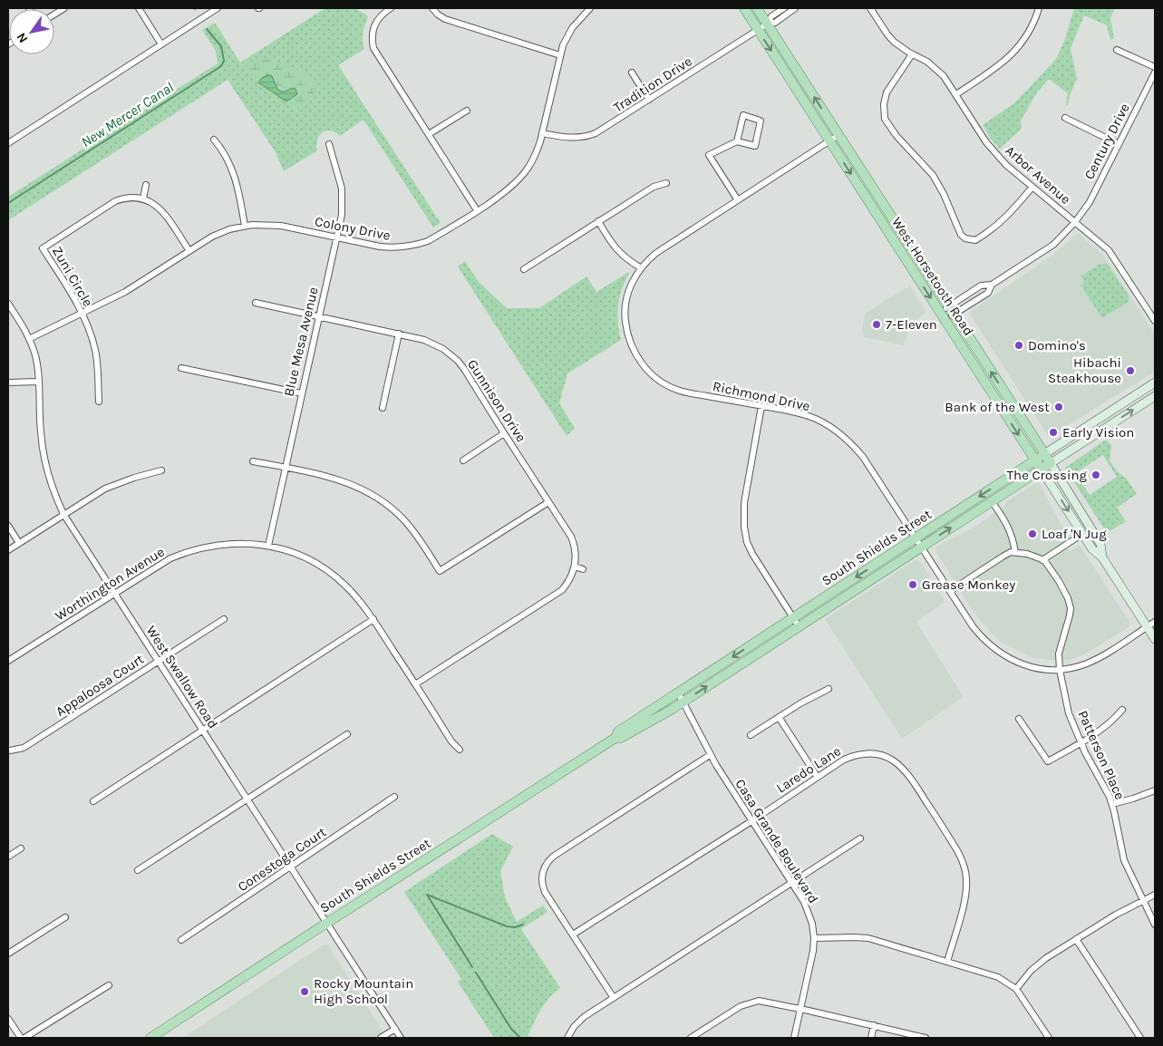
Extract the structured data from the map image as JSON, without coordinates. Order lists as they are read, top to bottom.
{
  "streets": {
    "main road": ["West Horsetooth Road", "South Shields Street"],
    "street": [
      "Tradition Drive",
      "Century Drive",
      "Arbor Avenue",
      "Colony Drive",
      "Zuni Circle",
      "Blue Mesa Avenue",
      "Richmond Drive",
      "Gunnison Drive",
      "Worthington Avenue",
      "West Swallow Road",
      "Appaloosa Court",
      "Patterson Place",
      "Laredo Lane",
      "Casa Grande Boulevard",
      "Conestoga Court"
    ]
  },
  "crossings": [
    ["Tradition Drive", "Colony Drive"],
    ["Tradition Drive", "West Horsetooth Road"],
    ["Century Drive", "Arbor Avenue"],
    ["Century Drive", "West Horsetooth Road"],
    ["Colony Drive", "Zuni Circle"],
    ["Colony Drive", "Blue Mesa Avenue"],
    ["Colony Drive", "West Swallow Road"],
    ["West Horsetooth Road", "Richmond Drive"],
    ["West Horsetooth Road", "South Shields Street"],
    ["Blue Mesa Avenue", "Gunnison Drive"],
    ["Blue Mesa Avenue", "Worthington Avenue"],
    ["Richmond Drive", "South Shields Street"],
    ["Richmond Drive", "Patterson Place"],
    ["Gunnison Drive", "Worthington Avenue"],
    ["South Shields Street", "West Swallow Road"],
    ["South Shields Street", "Casa Grande Boulevard"],
    ["Worthington Avenue", "West Swallow Road"],
    ["West Swallow Road", "Appaloosa Court"],
    ["West Swallow Road", "Conestoga Court"],
    ["Laredo Lane", "Casa Grande Boulevard"]
  ],
  "water": ["New Mercer Canal"],
  "places": [
    "7-Eleven",
    "Domino's",
    "Hibachi Steakhouse",
    "Bank of the West",
    "Early Vision",
    "The Crossing",
    "Loaf 'N Jug",
    "Grease Monkey",
    "Rocky Mountain High School"
  ],
  "north": "bottom left"
}
